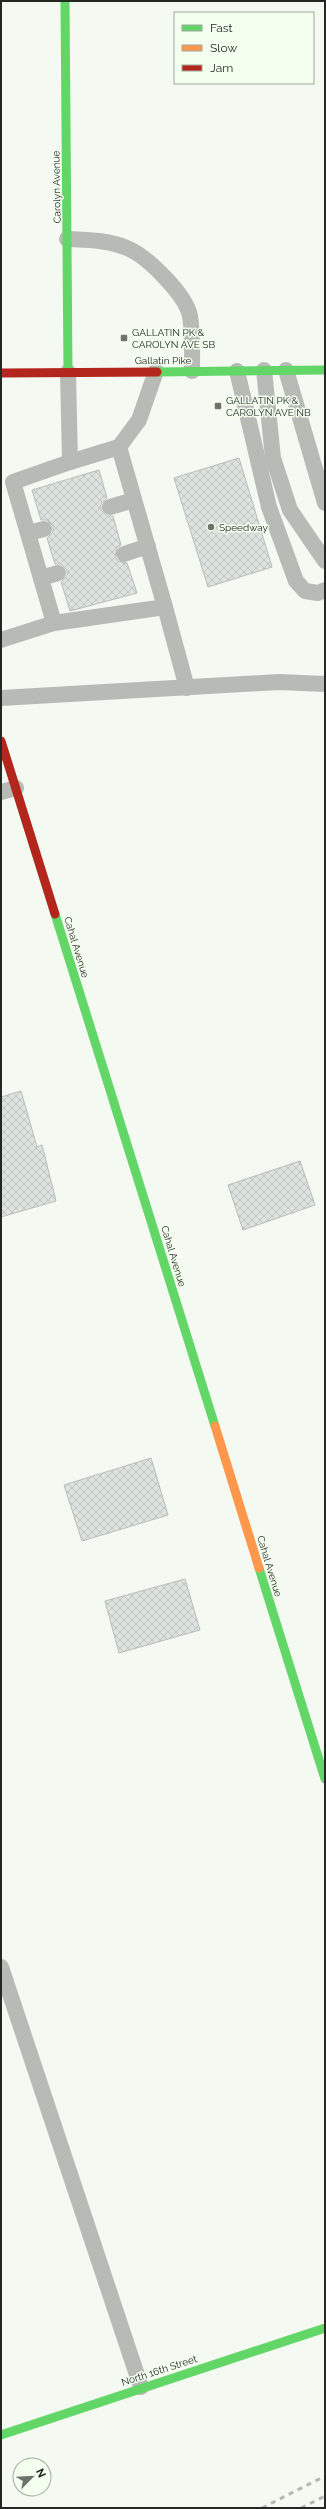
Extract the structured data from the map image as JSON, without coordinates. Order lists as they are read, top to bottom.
{
  "streets": {
    "street": [
      "Carolyn Avenue",
      "Gallatin Pike",
      "Cahal Avenue",
      "North 16th Street"
    ]
  },
  "crossings": [
    ["Carolyn Avenue", "Gallatin Pike"]
  ],
  "places": {
    "transit": ["GALLATIN PK & CAROLYN AVE SB", "GALLATIN PK & CAROLYN AVE NB"],
    "other": ["Speedway"]
  },
  "legend": ["Fast", "Slow", "Jam"],
  "north": "top right"
}
